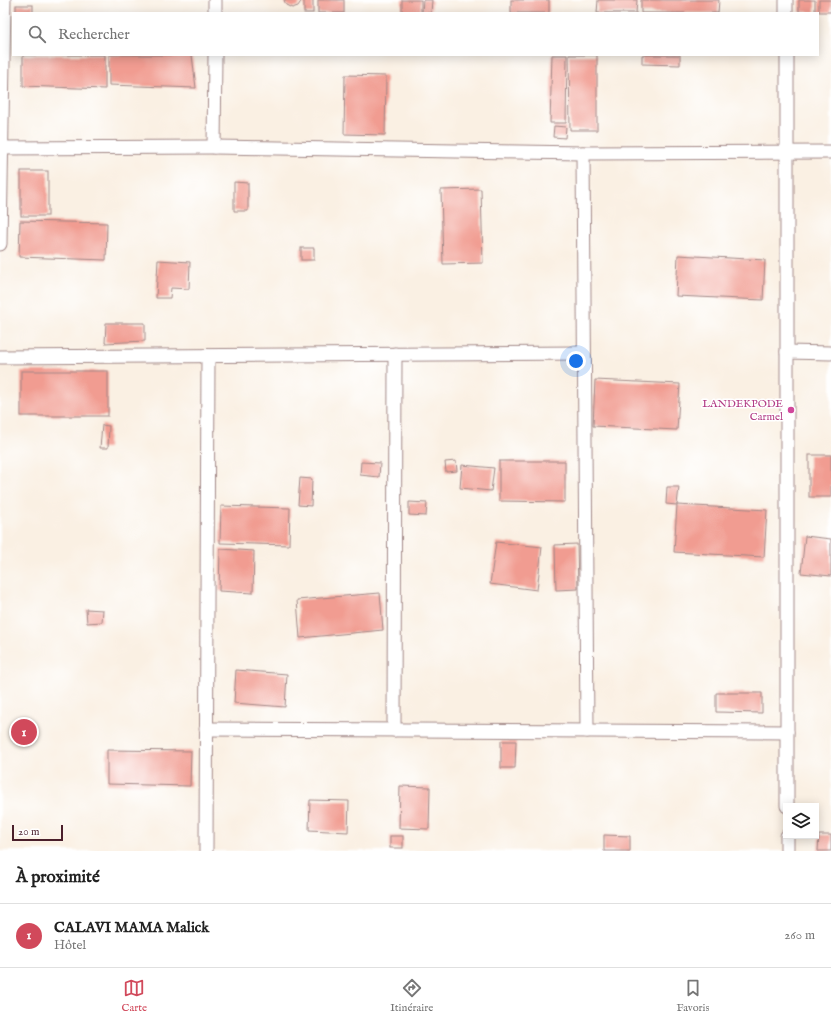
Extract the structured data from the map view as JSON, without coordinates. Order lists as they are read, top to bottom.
{
  "places": ["LANDEKPODE Carmel"],
  "scale_bar": "20 m",
  "page": {
    "search": "Rechercher",
    "pins": "1",
    "scale": "20 m",
    "heading": "À proximité",
    "list": [
      {
        "mark": "1",
        "name": "CALAVI MAMA Malick",
        "note": "Hôtel",
        "value": "260 m"
      }
    ],
    "nav": ["Carte", "Itinéraire", "Favoris"]
  }
}
